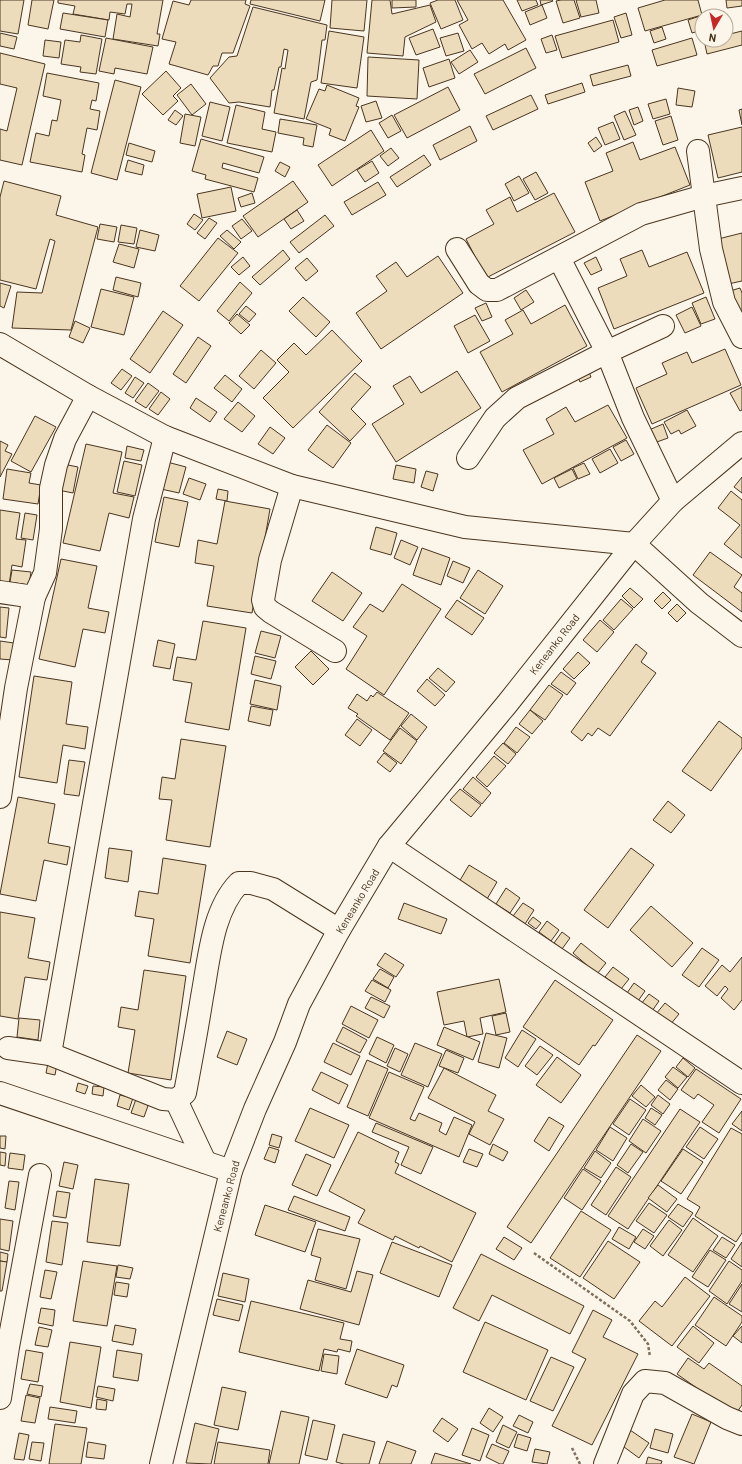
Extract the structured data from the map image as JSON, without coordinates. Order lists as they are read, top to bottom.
{
  "streets": {
    "street": ["Keneanko Road"]
  },
  "north": "bottom"
}
